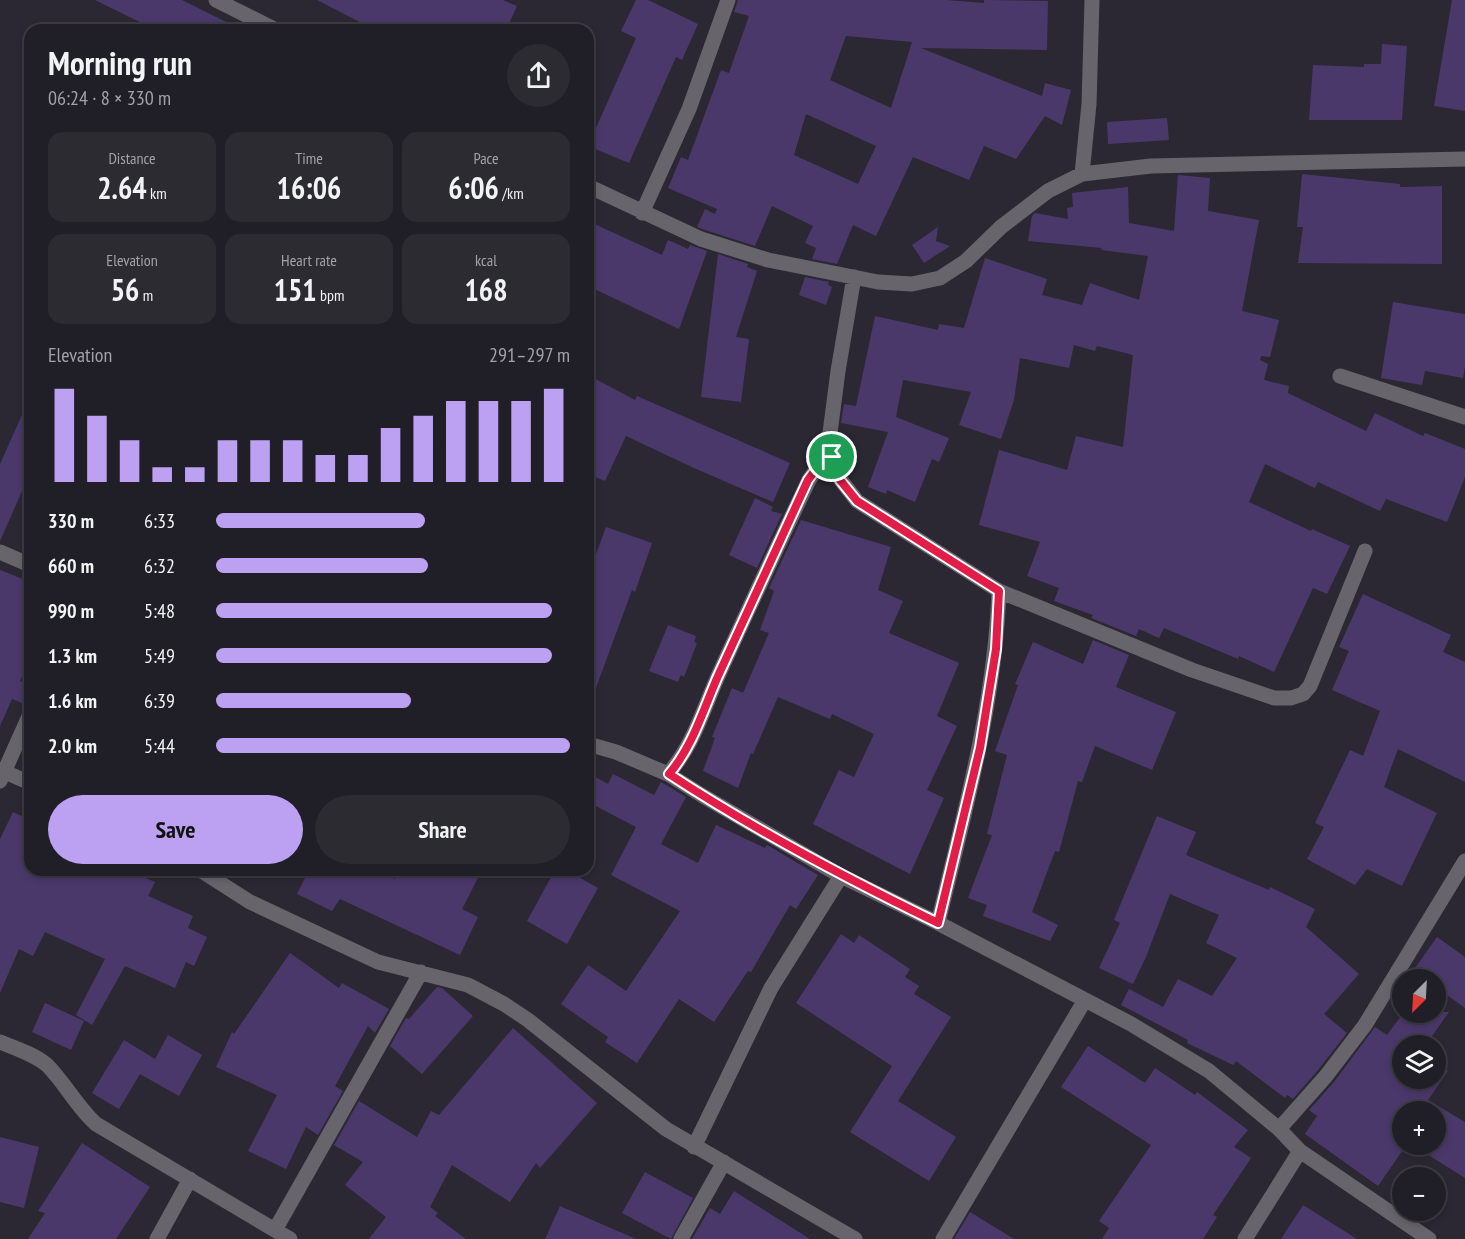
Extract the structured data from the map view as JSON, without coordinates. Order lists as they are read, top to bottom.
{
  "north": "bottom left",
  "page": {
    "heading": ["Morning run", "06:24 · 8 × 330 m"],
    "stats": [
      ["Distance", "2.64 km"],
      ["Time", "16:06"],
      ["Pace", "6:06 /km"],
      ["Elevation", "56 m"],
      ["Heart rate", "151 bpm"],
      ["kcal", "168"]
    ],
    "chart": ["Elevation", "291–297 m"],
    "list": [
      {
        "name": "330 m",
        "note": "6:33"
      },
      {
        "name": "660 m",
        "note": "6:32"
      },
      {
        "name": "990 m",
        "note": "5:48"
      },
      {
        "name": "1.3 km",
        "note": "5:49"
      },
      {
        "name": "1.6 km",
        "note": "6:39"
      },
      {
        "name": "2.0 km",
        "note": "5:44"
      }
    ],
    "buttons": ["Save", "Share"],
    "map_buttons": ["+", "−"]
  }
}
